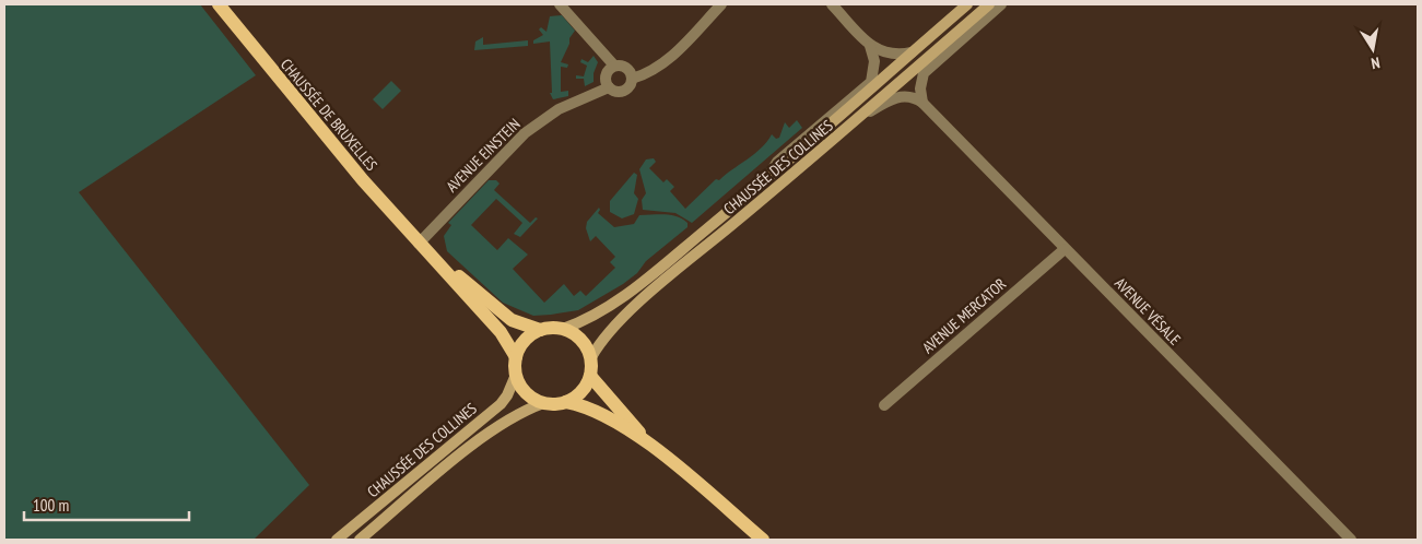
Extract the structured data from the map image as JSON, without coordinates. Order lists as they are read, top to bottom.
{
  "streets": {
    "main road": ["CHAUSSÉE DE BRUXELLES", "CHAUSSÉE DES COLLINES"],
    "street": ["AVENUE EINSTEIN", "AVENUE VÉSALE", "AVENUE MERCATOR"]
  },
  "crossings": [
    ["CHAUSSÉE DE BRUXELLES", "AVENUE EINSTEIN"],
    ["CHAUSSÉE DE BRUXELLES", "CHAUSSÉE DES COLLINES"],
    ["AVENUE VÉSALE", "AVENUE MERCATOR"]
  ],
  "scale_bar": "100 m",
  "north": "bottom"
}
